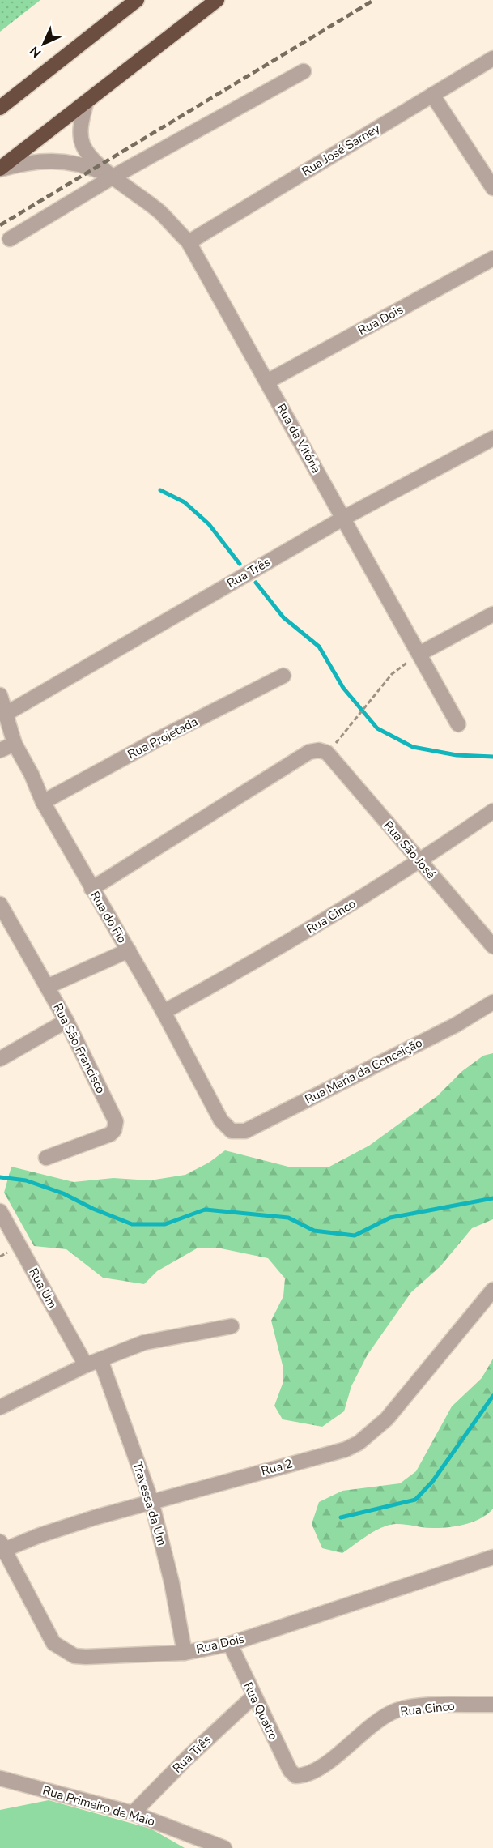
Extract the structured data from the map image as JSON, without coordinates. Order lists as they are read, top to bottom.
{
  "streets": {
    "street": [
      "Rua José Sarney",
      "Rua Dois",
      "Rua da Vitória",
      "Rua Três",
      "Rua Projetada",
      "Rua São José",
      "Rua Cinco",
      "Rua do Fio",
      "Rua São Francisco",
      "Rua Maria da Conceição",
      "Rua Um",
      "Rua 2",
      "Travessa da Um",
      "Rua Quatro",
      "Rua Primeiro de Maio"
    ]
  },
  "crossings": [
    ["Rua José Sarney", "Rua da Vitória"],
    ["Rua Dois", "Rua da Vitória"],
    ["Rua Dois", "Rua 2"],
    ["Rua Dois", "Travessa da Um"],
    ["Rua Dois", "Rua Quatro"],
    ["Rua da Vitória", "Rua Três"],
    ["Rua Três", "Rua do Fio"],
    ["Rua Três", "Rua Quatro"],
    ["Rua Três", "Rua Primeiro de Maio"],
    ["Rua Projetada", "Rua do Fio"],
    ["Rua São José", "Rua Cinco"],
    ["Rua Cinco", "Rua do Fio"],
    ["Rua Cinco", "Rua Quatro"],
    ["Rua do Fio", "Rua Maria da Conceição"],
    ["Rua 2", "Travessa da Um"]
  ],
  "north": "bottom left"
}
